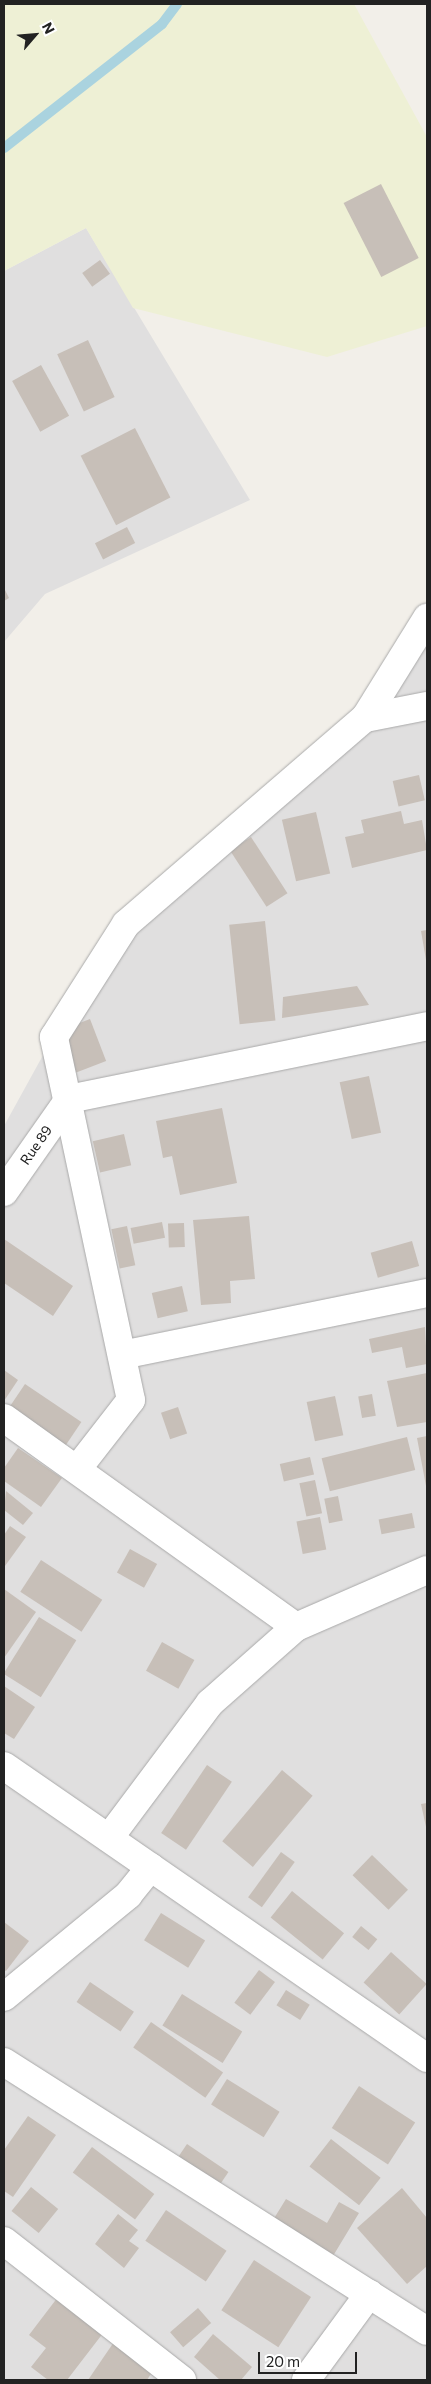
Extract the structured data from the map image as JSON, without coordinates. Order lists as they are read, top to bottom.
{
  "streets": {
    "street": ["Rue 89"]
  },
  "scale_bar": "20 m",
  "north": "top right"
}
